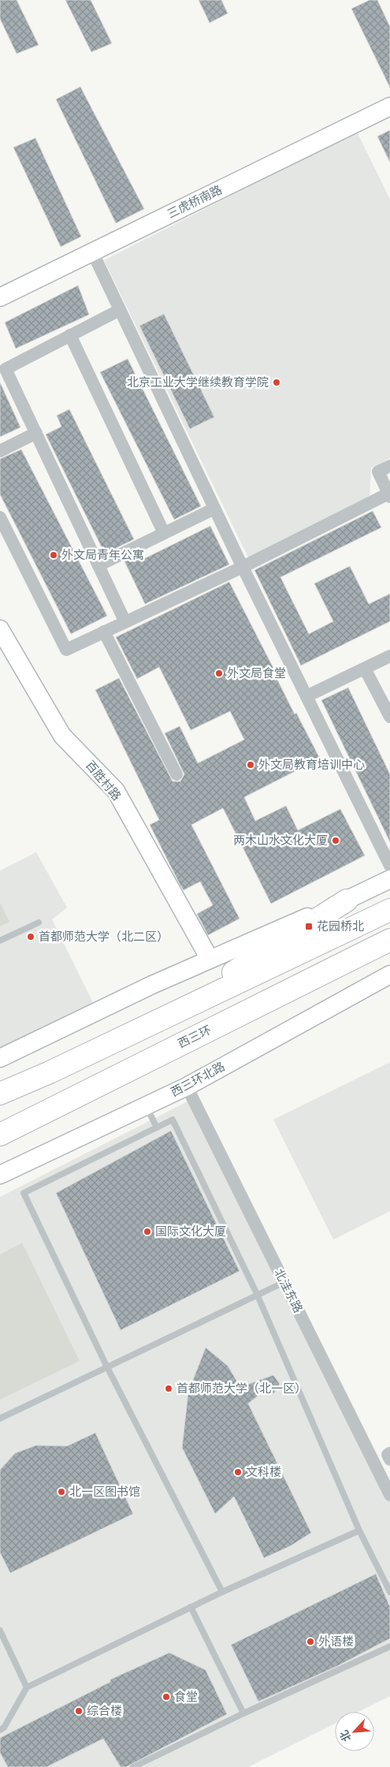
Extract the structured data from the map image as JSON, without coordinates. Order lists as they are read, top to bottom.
{
  "streets": {
    "highway": ["西三环"],
    "street": [
      "三虎桥南路",
      "百胜村路",
      "西三环北路",
      "北洼东路"
    ]
  },
  "crossings": [
    ["西三环北路", "北洼东路"]
  ],
  "places": {
    "other": [
      "北京工业大学继续教育学院",
      "外文局青年公寓",
      "外文局食堂",
      "外文局教育培训中心",
      "两木山水文化大厦",
      "首都师范大学（北二区）",
      "国际文化大厦",
      "首都师范大学（北一区）",
      "文科楼",
      "北一区图书馆",
      "外语楼",
      "食堂",
      "综合楼"
    ],
    "transit": ["花园桥北"]
  },
  "north": "bottom left"
}
